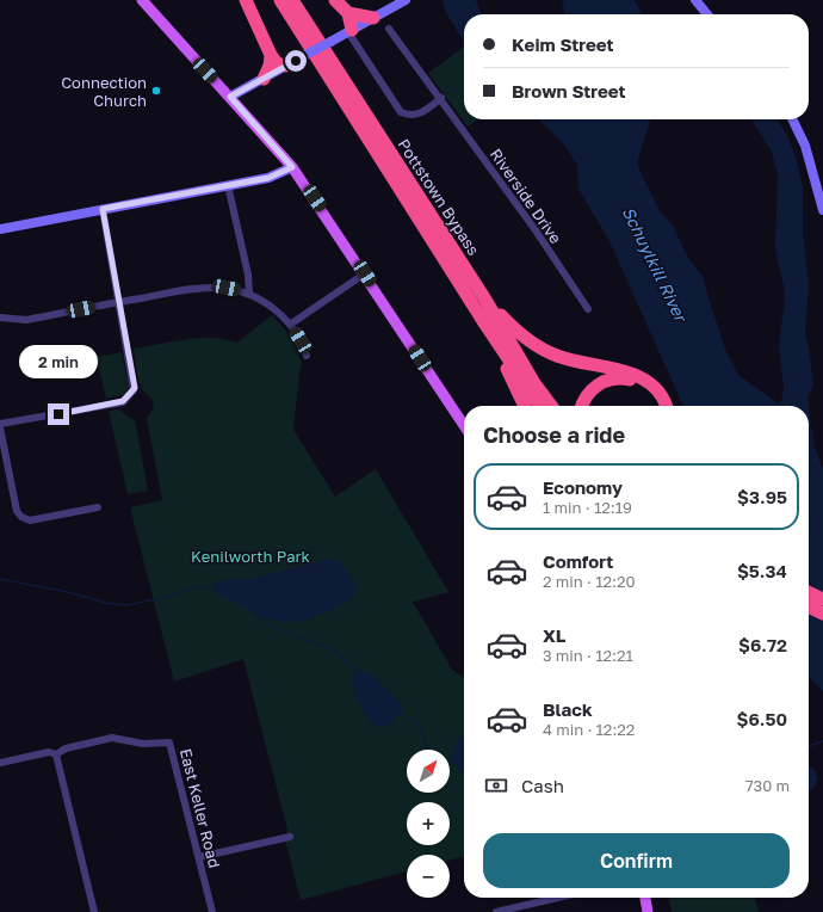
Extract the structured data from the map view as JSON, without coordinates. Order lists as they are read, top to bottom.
{
  "streets": {
    "highway": ["Pottstown Bypass"],
    "street": ["Riverside Drive", "East Keller Road"]
  },
  "water": ["Schuylkill River"],
  "parks": ["Kenilworth Park"],
  "places": ["Connection Church"],
  "north": "top right",
  "page": {
    "banner": ["Keim Street", "Brown Street"],
    "bubble": "2 min",
    "heading": "Choose a ride",
    "list": [
      {
        "name": "Economy",
        "note": "1 min · 12:19",
        "value": "$3.95"
      },
      {
        "name": "Comfort",
        "note": "2 min · 12:20",
        "value": "$5.34"
      },
      {
        "name": "XL",
        "note": "3 min · 12:21",
        "value": "$6.72"
      },
      {
        "name": "Black",
        "note": "4 min · 12:22",
        "value": "$6.50"
      }
    ],
    "map_buttons": ["+", "−"],
    "pay": ["Cash", "730 m"],
    "buttons": "Confirm"
  }
}
